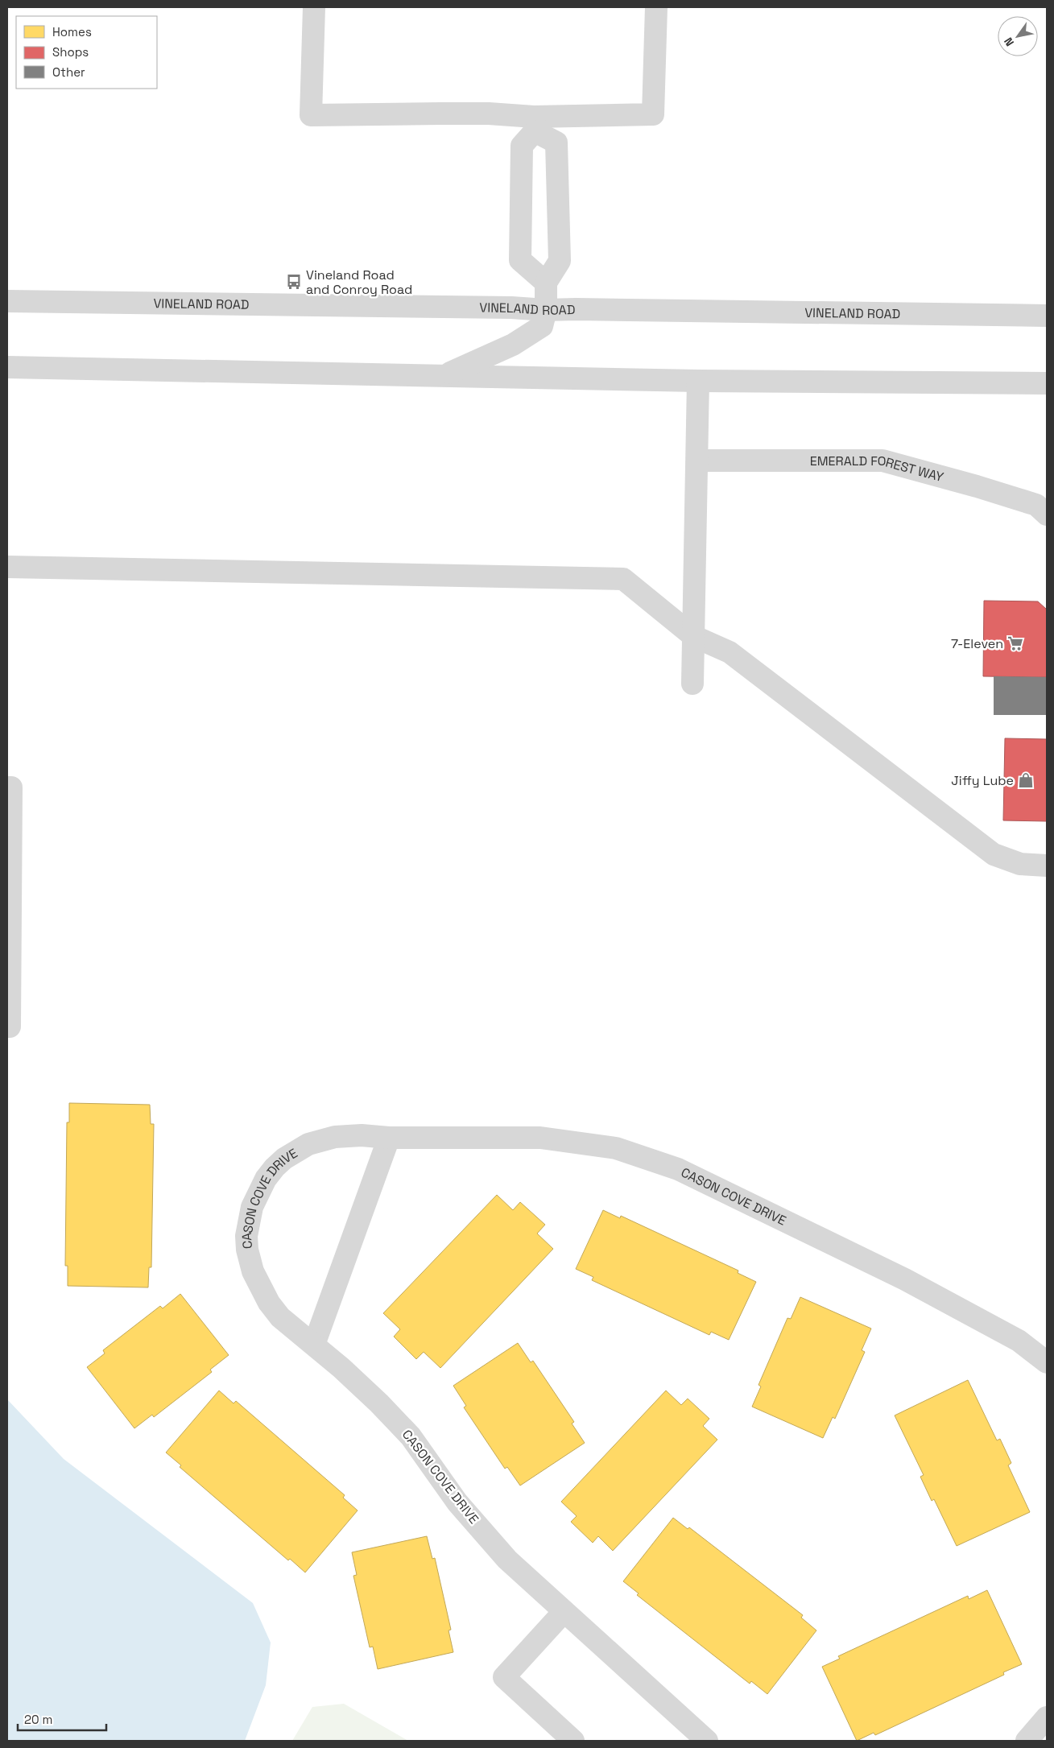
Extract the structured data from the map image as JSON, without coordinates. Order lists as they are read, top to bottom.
{
  "streets": {
    "street": ["VINELAND ROAD", "EMERALD FOREST WAY", "CASON COVE DRIVE"]
  },
  "places": {
    "bus stop": ["Vineland Road and Conroy Road"],
    "supermarket": ["7-Eleven"],
    "shop": ["Jiffy Lube"]
  },
  "legend": ["Homes", "Shops", "Other"],
  "scale_bar": "20 m",
  "north": "bottom left"
}
